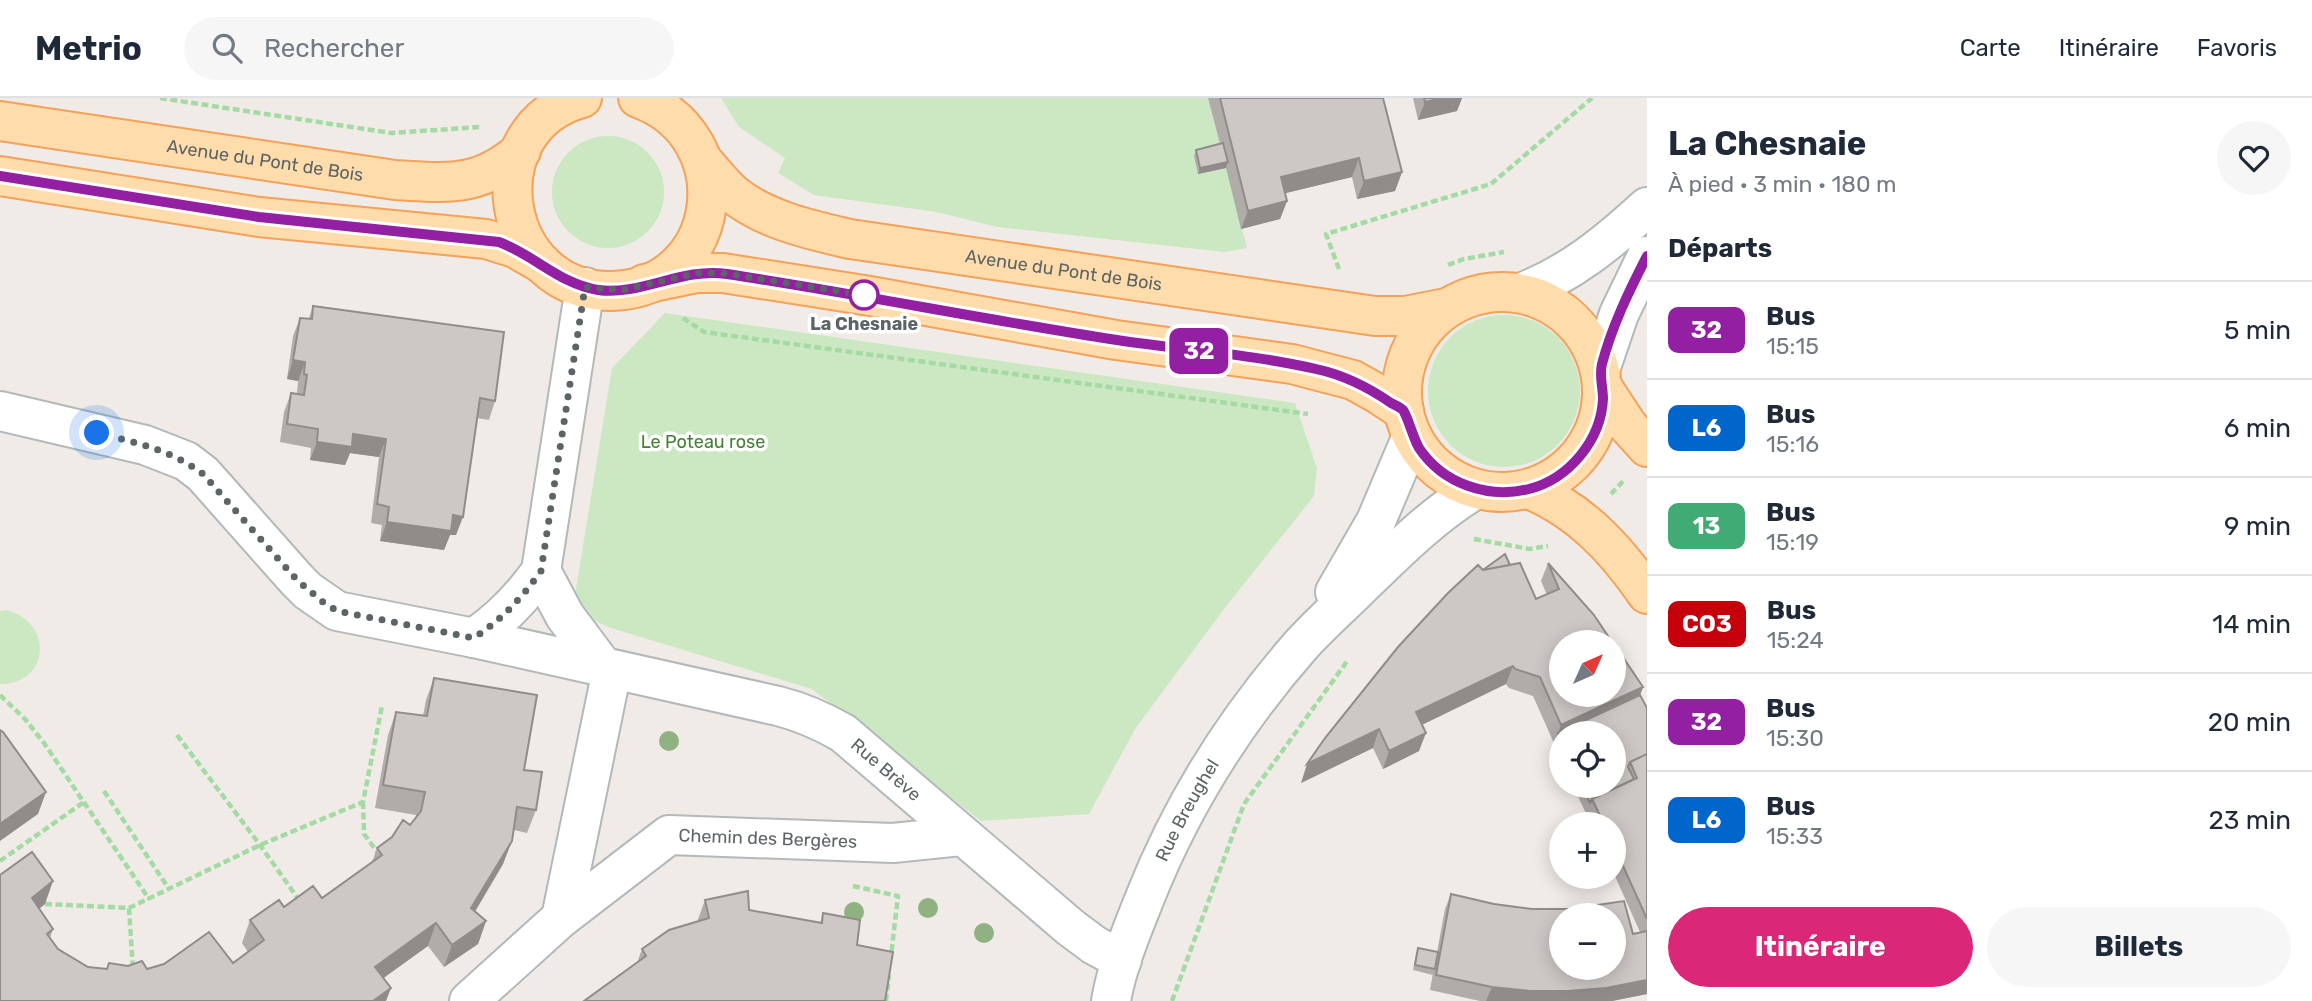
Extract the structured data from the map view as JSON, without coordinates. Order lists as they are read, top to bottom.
{
  "streets": {
    "main road": ["Avenue du Pont de Bois"],
    "street": ["Rue Brève", "Rue Breughel", "Chemin des Bergères"]
  },
  "crossings": [
    ["Avenue du Pont de Bois", "Rue Breughel"],
    ["Rue Brève", "Rue Breughel"],
    ["Rue Brève", "Chemin des Bergères"]
  ],
  "parks": ["Le Poteau rose"],
  "places": ["La Chesnaie"],
  "lines": ["bus line 32"],
  "north": "top right",
  "page": {
    "header": "Metrio",
    "search": "Rechercher",
    "nav": ["Carte", "Itinéraire", "Favoris"],
    "on_map": "32",
    "heading": [
      ["La Chesnaie", "À pied · 3 min · 180 m"],
      "Départs"
    ],
    "list": [
      {
        "mark": "32",
        "name": "Bus",
        "note": "15:15",
        "value": "5 min"
      },
      {
        "mark": "L6",
        "name": "Bus",
        "note": "15:16",
        "value": "6 min"
      },
      {
        "mark": "13",
        "name": "Bus",
        "note": "15:19",
        "value": "9 min"
      },
      {
        "mark": "CO3",
        "name": "Bus",
        "note": "15:24",
        "value": "14 min"
      },
      {
        "mark": "32",
        "name": "Bus",
        "note": "15:30",
        "value": "20 min"
      },
      {
        "mark": "L6",
        "name": "Bus",
        "note": "15:33",
        "value": "23 min"
      }
    ],
    "map_buttons": ["+", "−"],
    "buttons": ["Itinéraire", "Billets"]
  }
}
